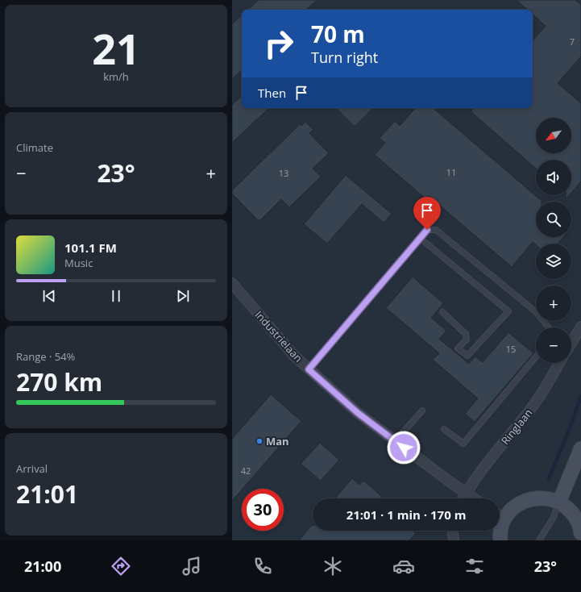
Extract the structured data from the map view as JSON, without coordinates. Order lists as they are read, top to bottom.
{
  "streets": {
    "street": ["Industrielaan", "Ringlaan"]
  },
  "crossings": [
    ["Industrielaan", "Ringlaan"]
  ],
  "places": ["Man"],
  "house_numbers": [
    "7",
    "11",
    "13",
    "15",
    "42"
  ],
  "north": "bottom left",
  "page": {
    "tile": [
      ["21", "km/h"],
      "Climate",
      ["Range · 54%", "270 km"],
      ["Arrival", "21:01"]
    ],
    "turn": ["70 m", "Turn right"],
    "then": "Then",
    "map_buttons": ["+", "−"],
    "heat": ["−", "23°", "+"],
    "song": ["101.1 FM", "Music"],
    "limit": "30",
    "trip": "21:01 · 1 min · 170 m",
    "tabs": ["21:00", "23°"]
  }
}
